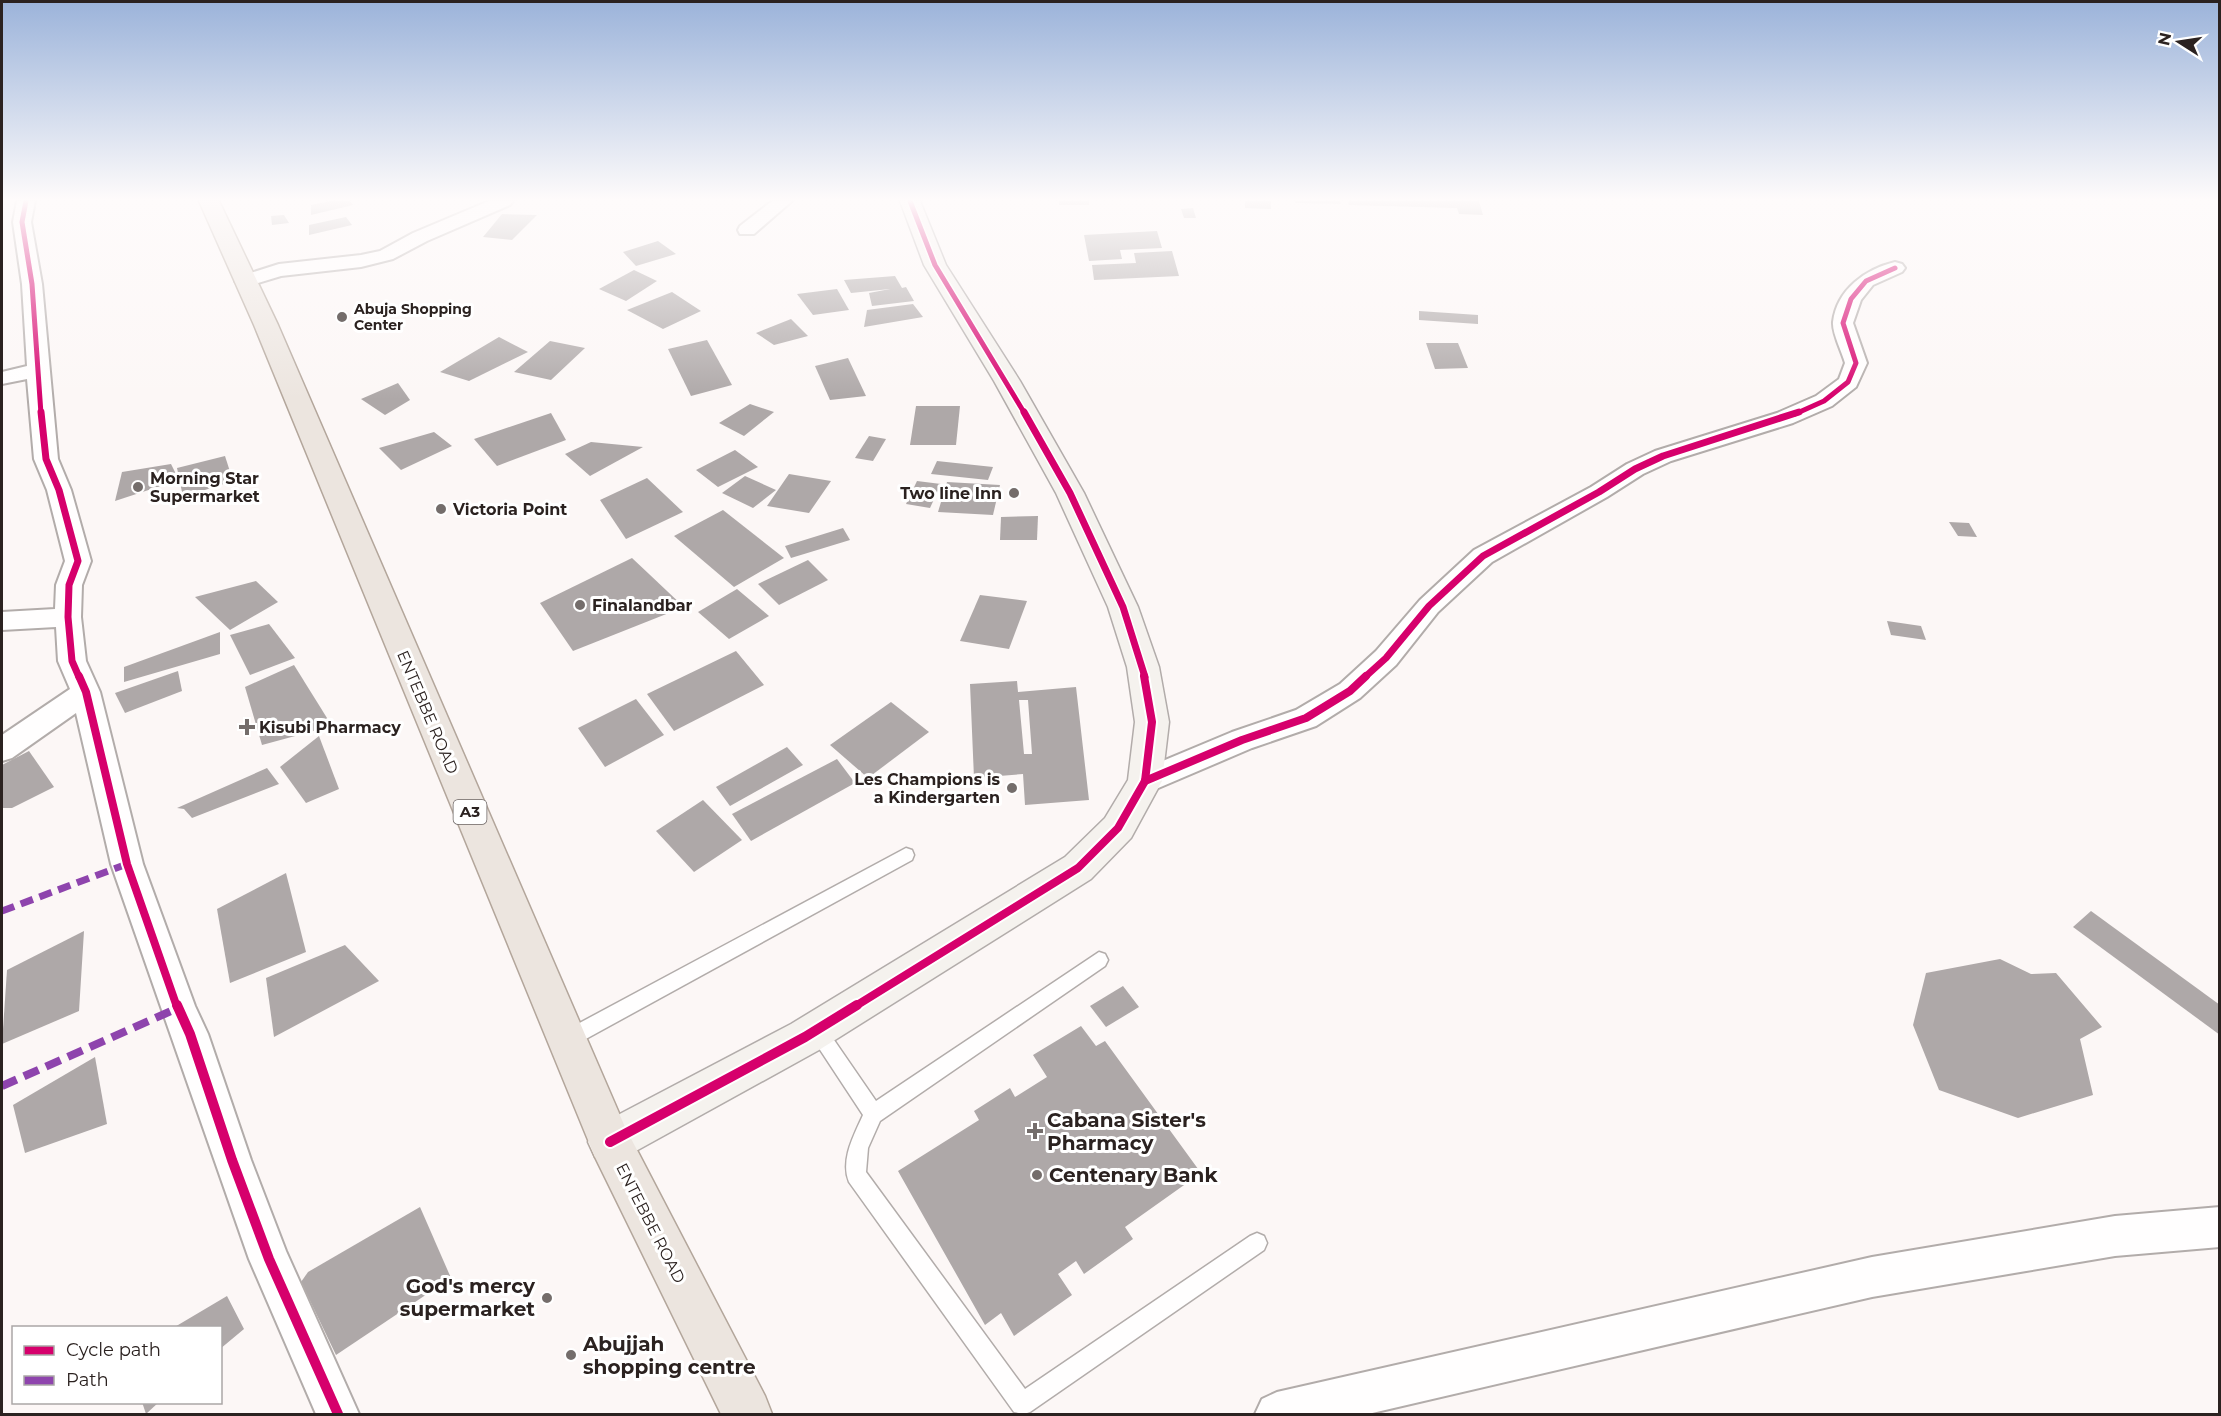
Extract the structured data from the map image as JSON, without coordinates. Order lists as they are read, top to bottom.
{
  "streets": {
    "main road": ["ENTEBBE ROAD", "A3"]
  },
  "places": {
    "other": [
      "Abuja Shopping Center",
      "Morning Star Supermarket",
      "Two line Inn",
      "Victoria Point",
      "Finalandbar",
      "Les Champions is a Kindergarten",
      "Centenary Bank",
      "God's mercy supermarket",
      "Abujjah shopping centre"
    ],
    "health": ["Kisubi Pharmacy", "Cabana Sister's Pharmacy"]
  },
  "legend": ["Cycle path", "Path"],
  "north": "left"
}
